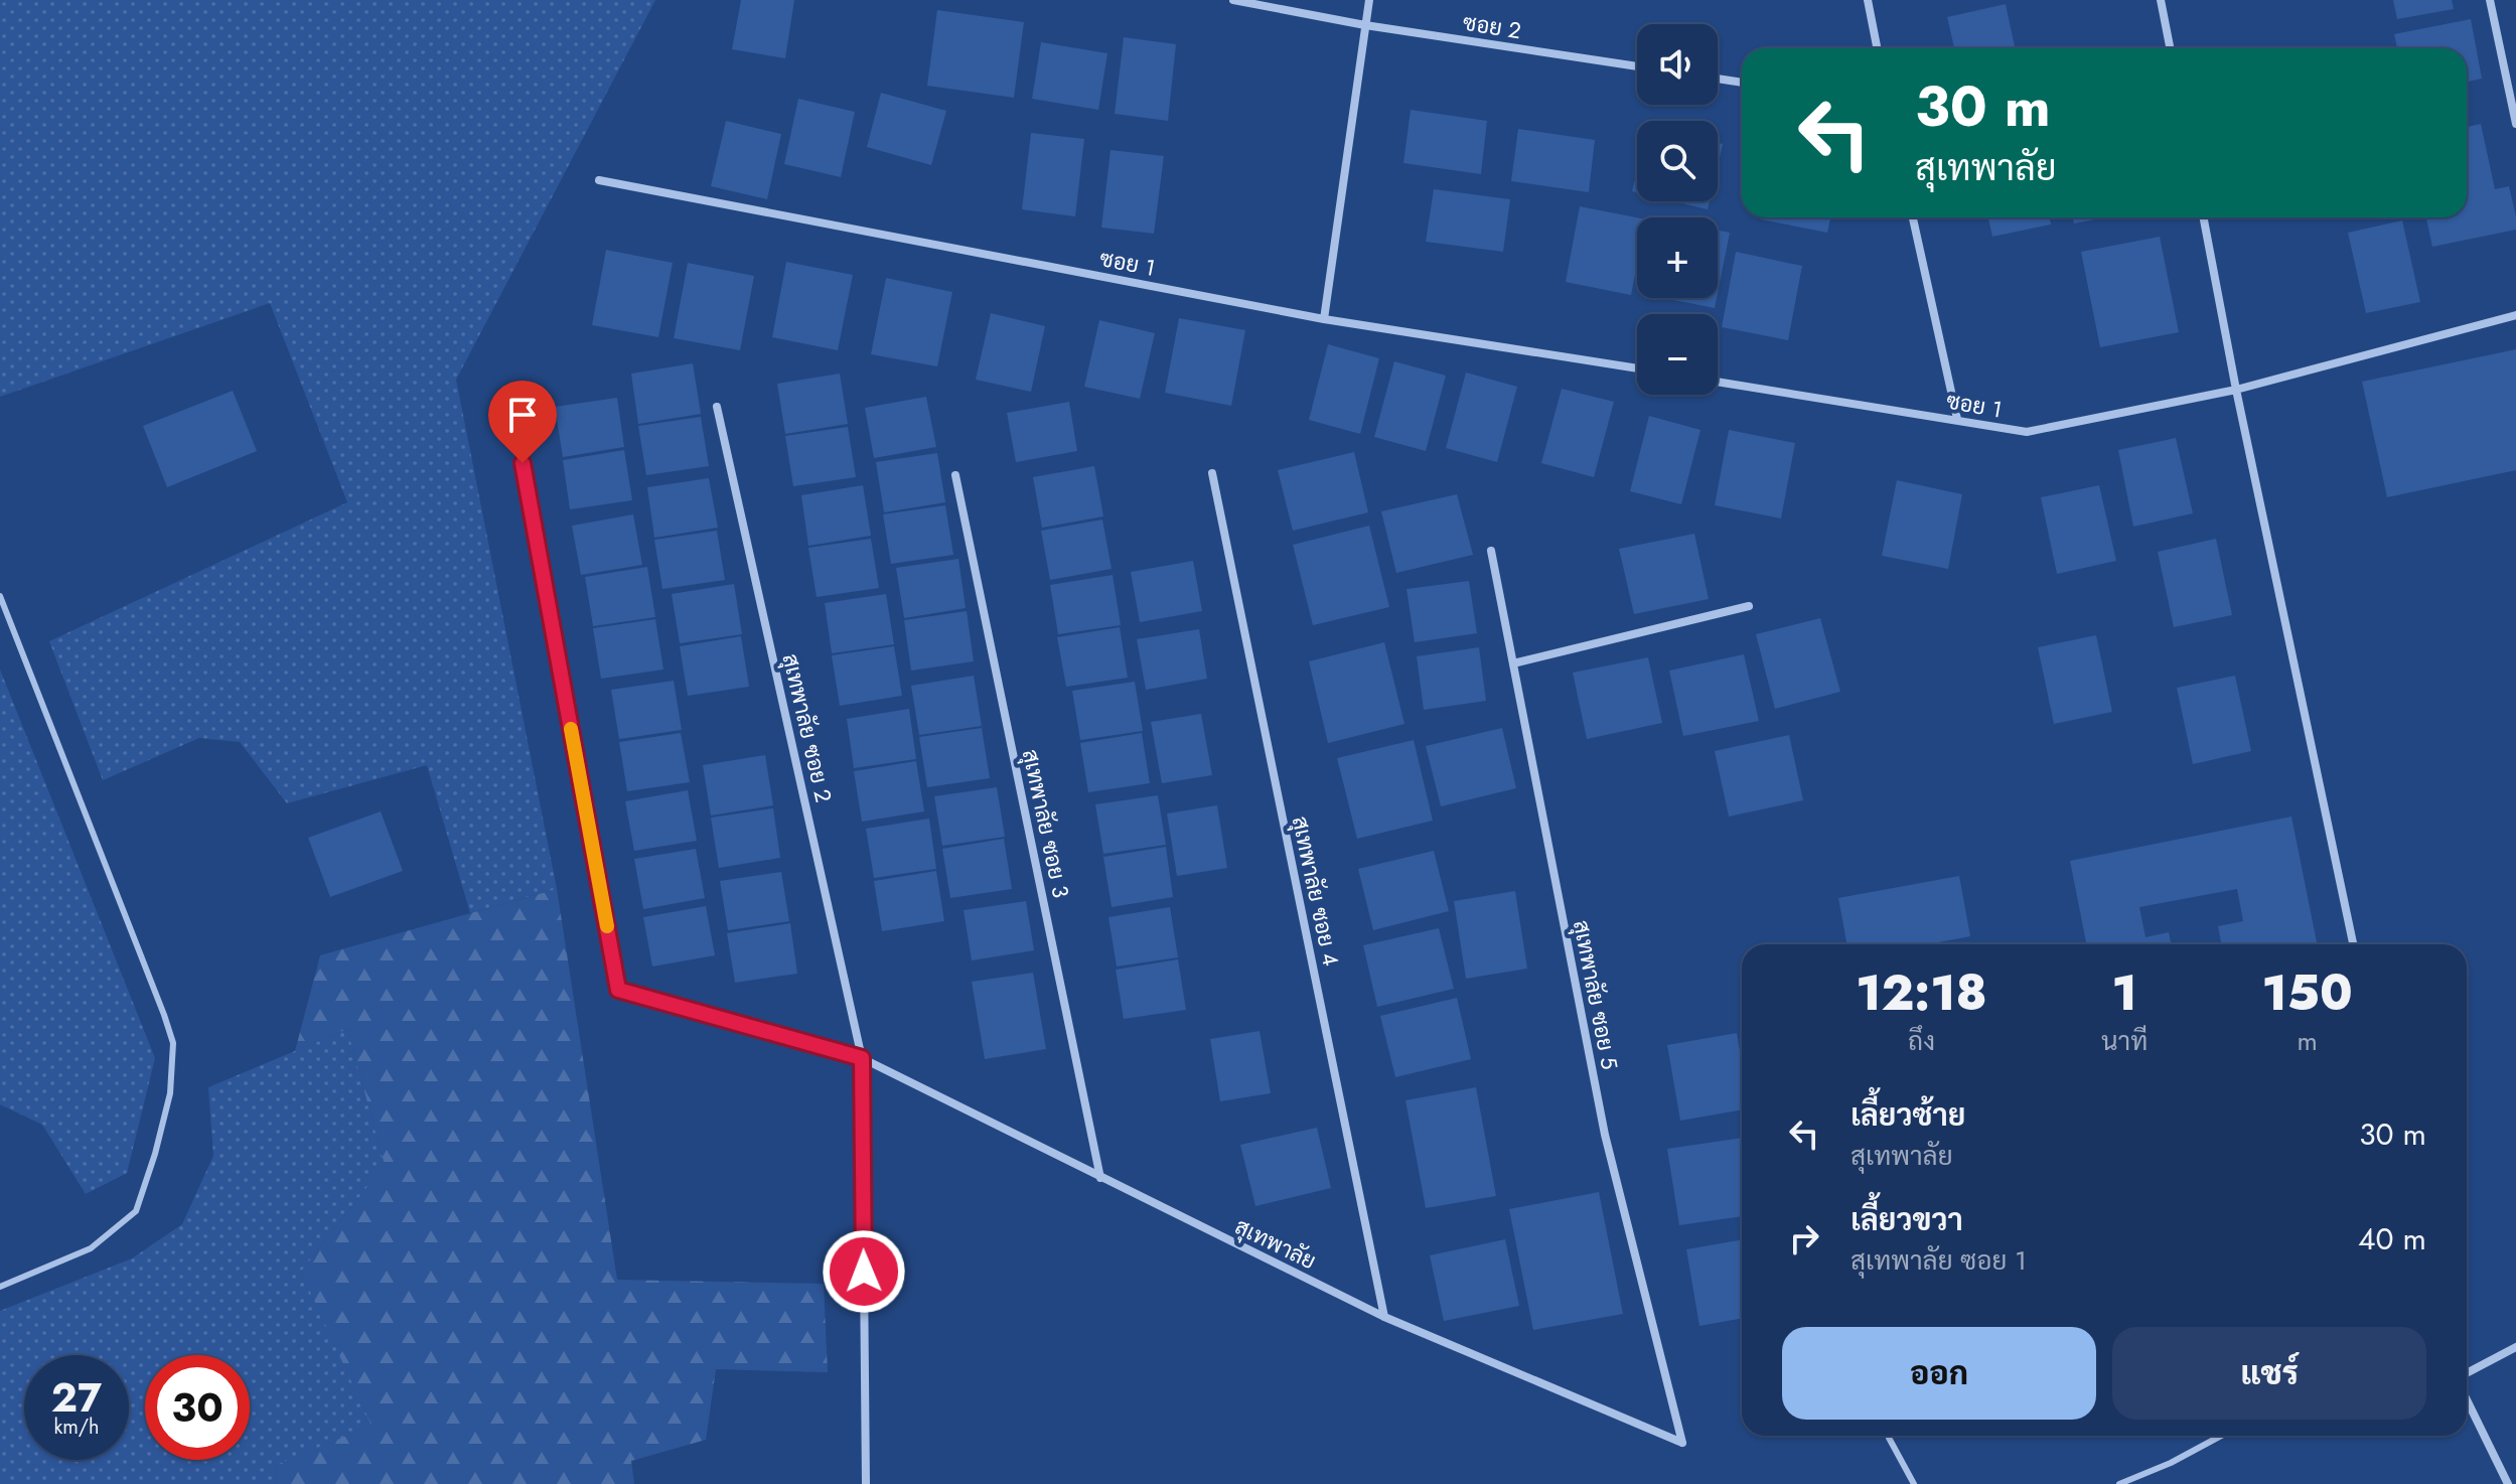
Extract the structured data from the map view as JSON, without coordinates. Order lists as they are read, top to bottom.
{
  "streets": {
    "street": [
      "ซอย 2",
      "ซอย 1",
      "สุเทพาลัย ซอย 2",
      "สุเทพาลัย ซอย 3",
      "สุเทพาลัย ซอย 4",
      "สุเทพาลัย ซอย 5",
      "สุเทพาลัย"
    ]
  },
  "crossings": [
    ["สุเทพาลัย ซอย 2", "สุเทพาลัย"],
    ["สุเทพาลัย ซอย 3", "สุเทพาลัย"],
    ["สุเทพาลัย ซอย 4", "สุเทพาลัย"],
    ["สุเทพาลัย ซอย 5", "สุเทพาลัย"]
  ],
  "page": {
    "map_buttons": ["+", "−"],
    "turn": ["30 m", "สุเทพาลัย"],
    "eta": [
      "12:18",
      "ถึง",
      "1",
      "นาที",
      "150",
      "m"
    ],
    "list": [
      {
        "name": "เลี้ยวซ้าย",
        "note": "สุเทพาลัย",
        "value": "30 m"
      },
      {
        "name": "เลี้ยวขวา",
        "note": "สุเทพาลัย ซอย 1",
        "value": "40 m"
      }
    ],
    "buttons": ["ออก", "แชร์"],
    "speed": "27 km/h",
    "limit": "30"
  }
}
